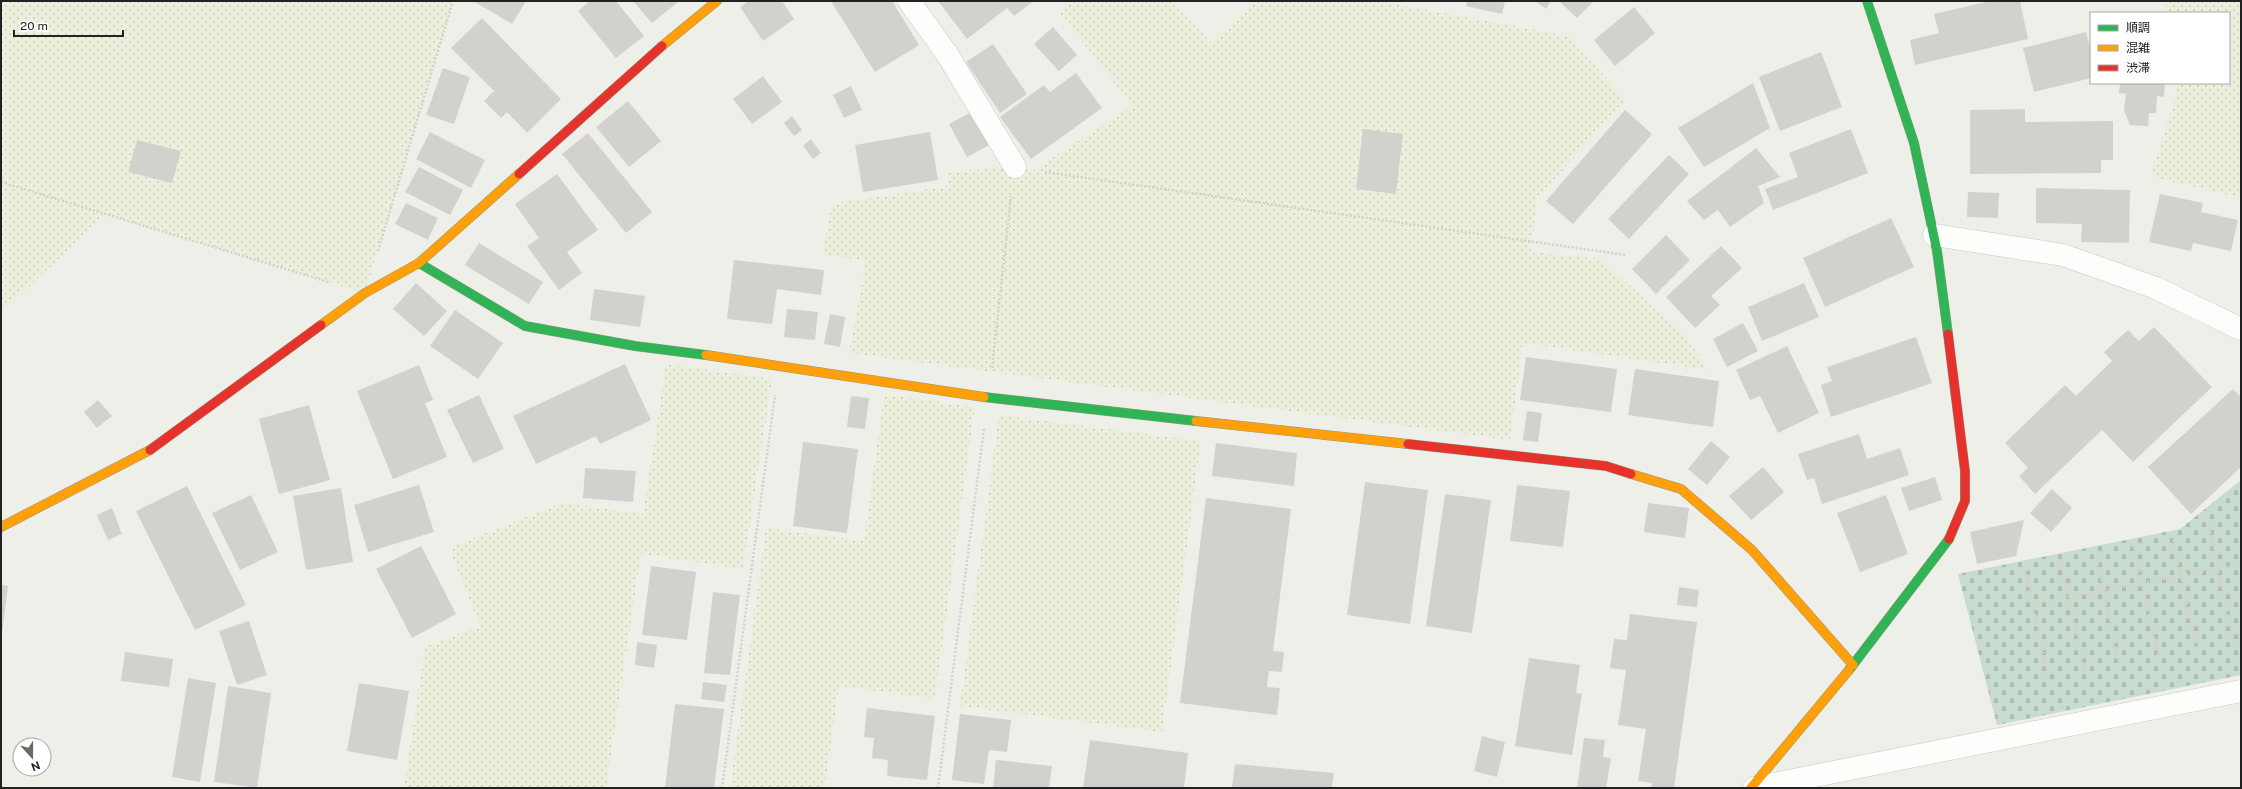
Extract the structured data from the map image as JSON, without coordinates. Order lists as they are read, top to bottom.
{
  "legend": ["順調", "混雑", "渋滞"],
  "scale_bar": "20 m",
  "north": "bottom"
}
